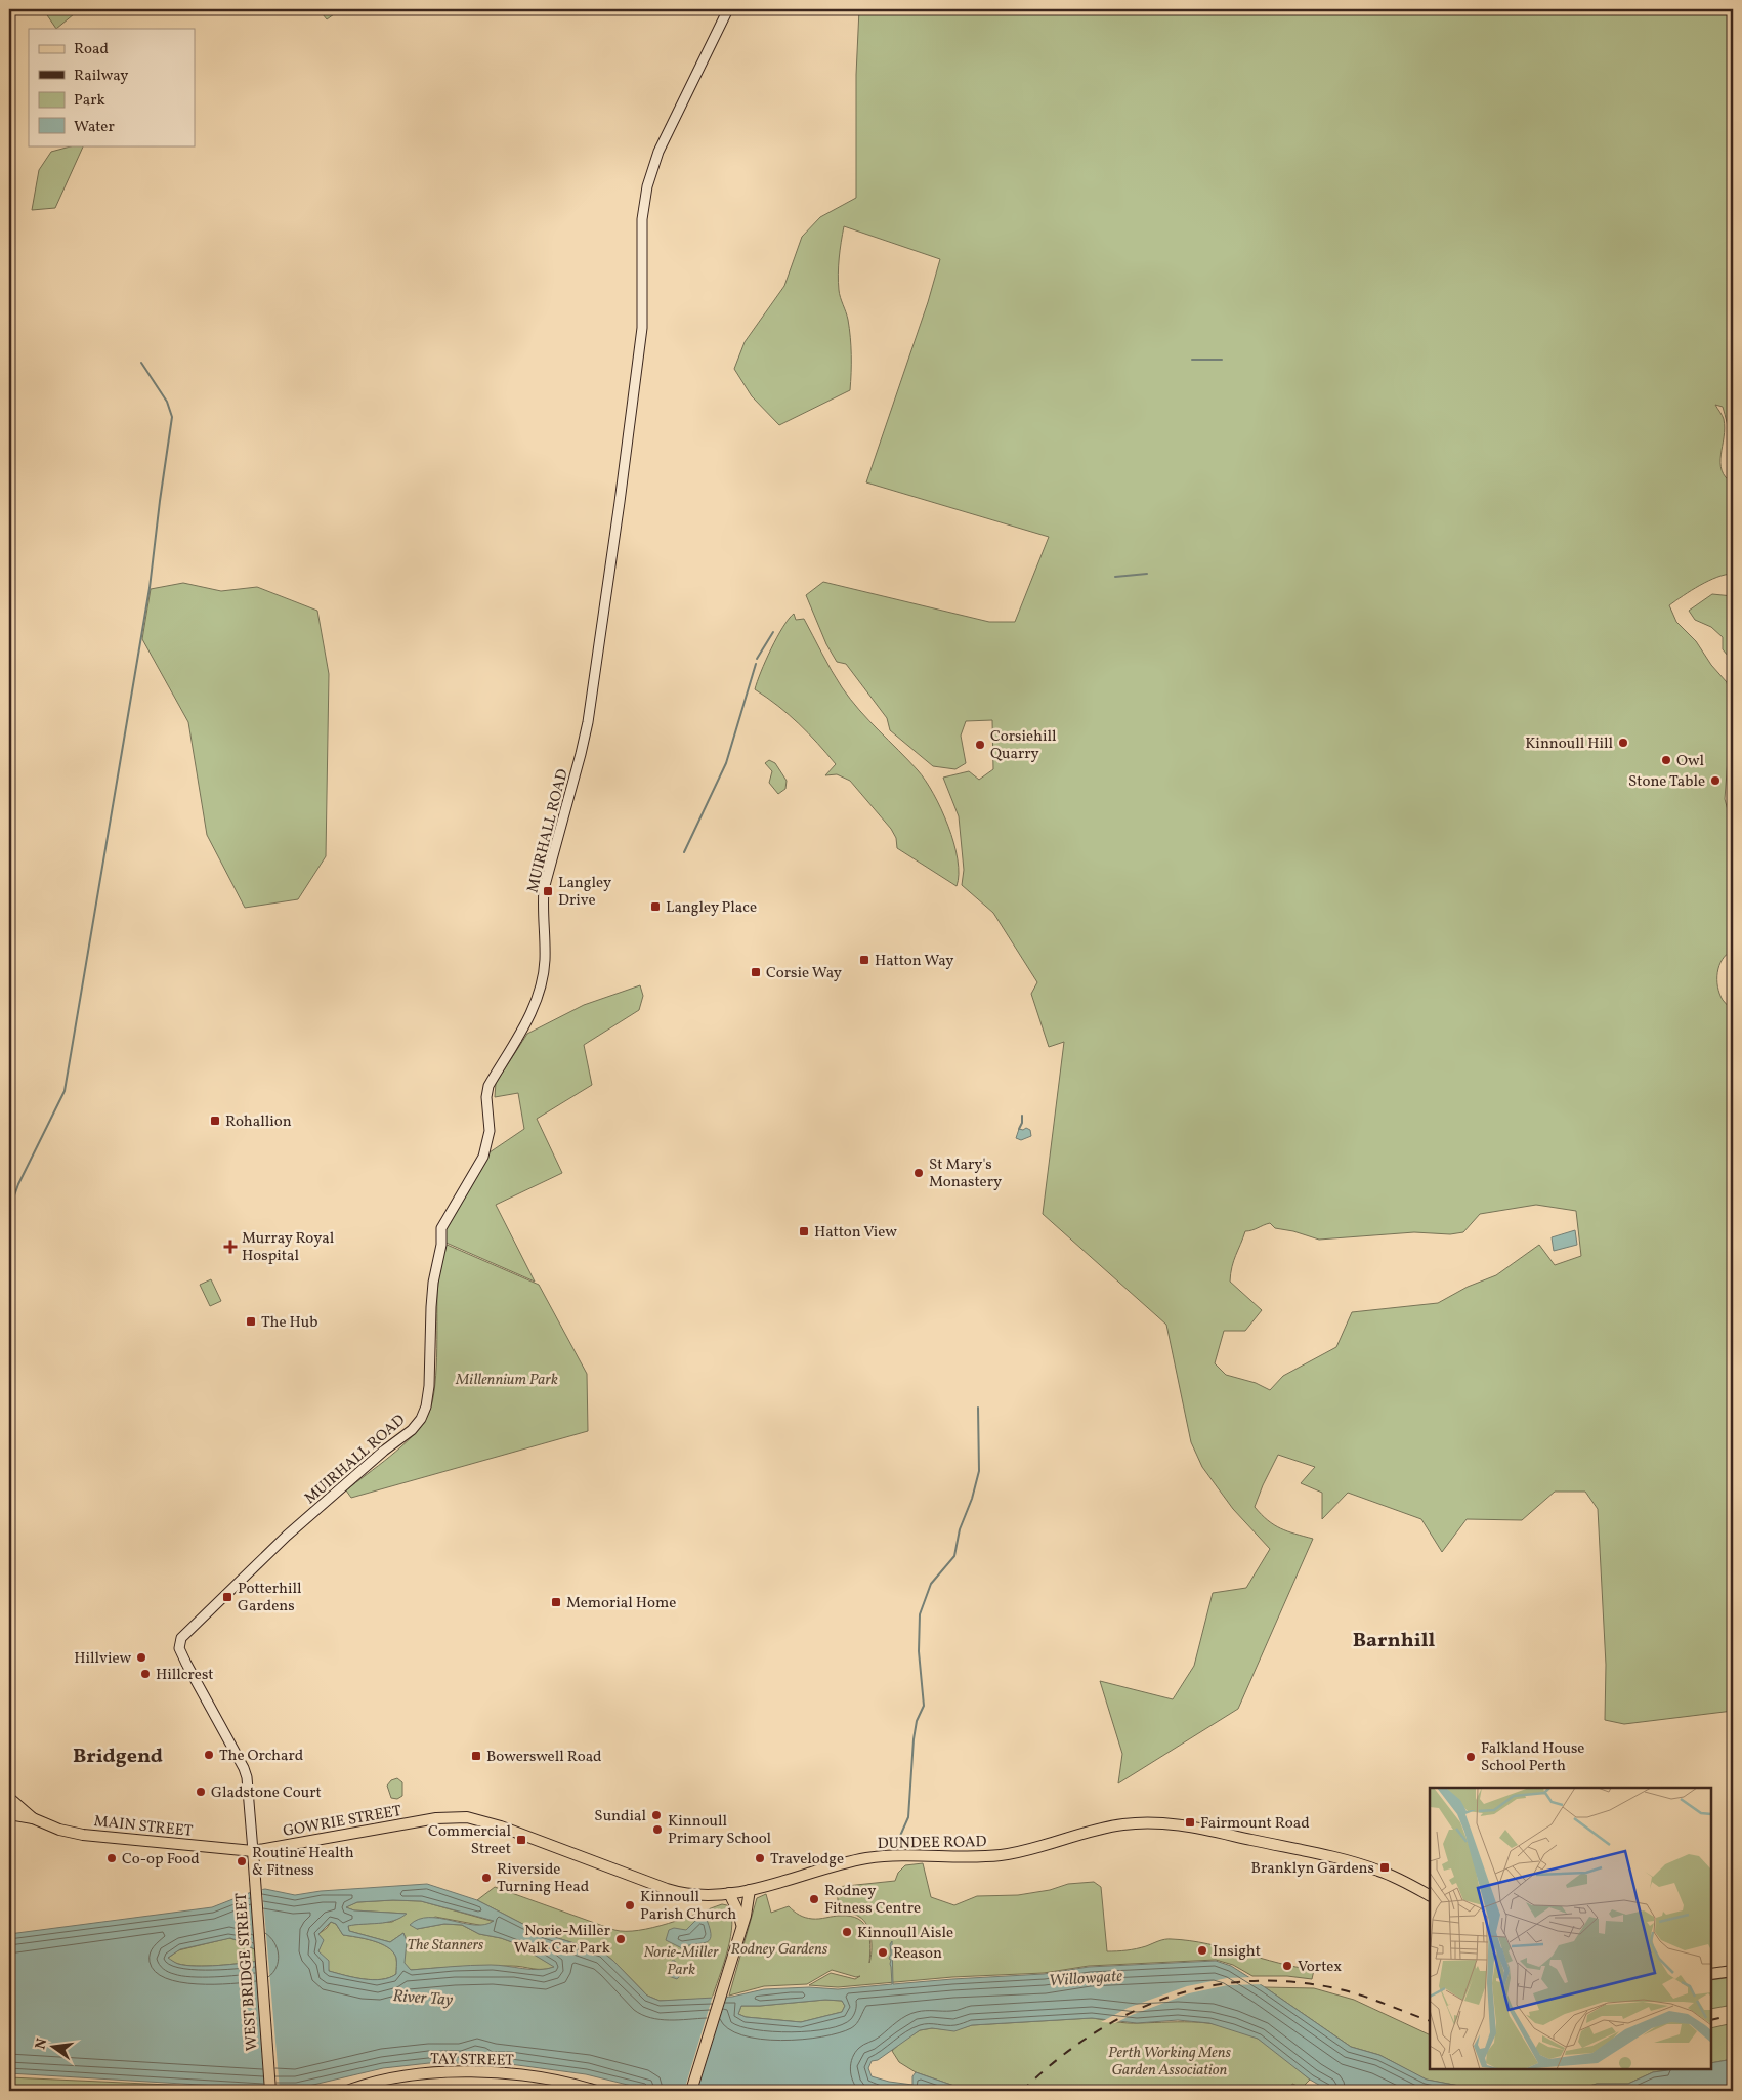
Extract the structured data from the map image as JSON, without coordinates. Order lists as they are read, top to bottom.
{
  "streets": {
    "main road": [
      "GOWRIE STREET",
      "MAIN STREET",
      "DUNDEE ROAD",
      "WEST BRIDGE STREET",
      "TAY STREET"
    ],
    "street": ["MUIRHALL ROAD"]
  },
  "crossings": [
    ["MUIRHALL ROAD", "GOWRIE STREET"],
    ["MUIRHALL ROAD", "MAIN STREET"],
    ["MUIRHALL ROAD", "WEST BRIDGE STREET"],
    ["GOWRIE STREET", "MAIN STREET"],
    ["GOWRIE STREET", "DUNDEE ROAD"],
    ["GOWRIE STREET", "WEST BRIDGE STREET"],
    ["MAIN STREET", "WEST BRIDGE STREET"]
  ],
  "districts": ["Barnhill", "Bridgend"],
  "water": ["Willowgate", "River Tay"],
  "parks": [
    "Millennium Park",
    "The Stanners",
    "Rodney Gardens",
    "Norie-Miller Park",
    "Perth Working Mens Garden Association"
  ],
  "places": {
    "other": [
      "Kinnoull Hill",
      "Corsiehill Quarry",
      "Owl",
      "Stone Table",
      "St Mary's Monastery",
      "Hillview",
      "Hillcrest",
      "The Orchard",
      "Falkland House School Perth",
      "Gladstone Court",
      "Sundial",
      "Kinnoull Primary School",
      "Co-op Food",
      "Travelodge",
      "Routine Health & Fitness",
      "Riverside Turning Head",
      "Rodney Fitness Centre",
      "Kinnoull Parish Church",
      "Kinnoull Aisle",
      "Norie-Miller Walk Car Park",
      "Insight",
      "Reason",
      "Vortex"
    ],
    "transit": [
      "Langley Drive",
      "Langley Place",
      "Hatton Way",
      "Corsie Way",
      "Rohallion",
      "Hatton View",
      "The Hub",
      "Potterhill Gardens",
      "Memorial Home",
      "Bowerswell Road",
      "Fairmount Road",
      "Commercial Street",
      "Branklyn Gardens"
    ],
    "health": ["Murray Royal Hospital"]
  },
  "legend": [
    "Road",
    "Railway",
    "Park",
    "Water"
  ],
  "north": "left"
}
